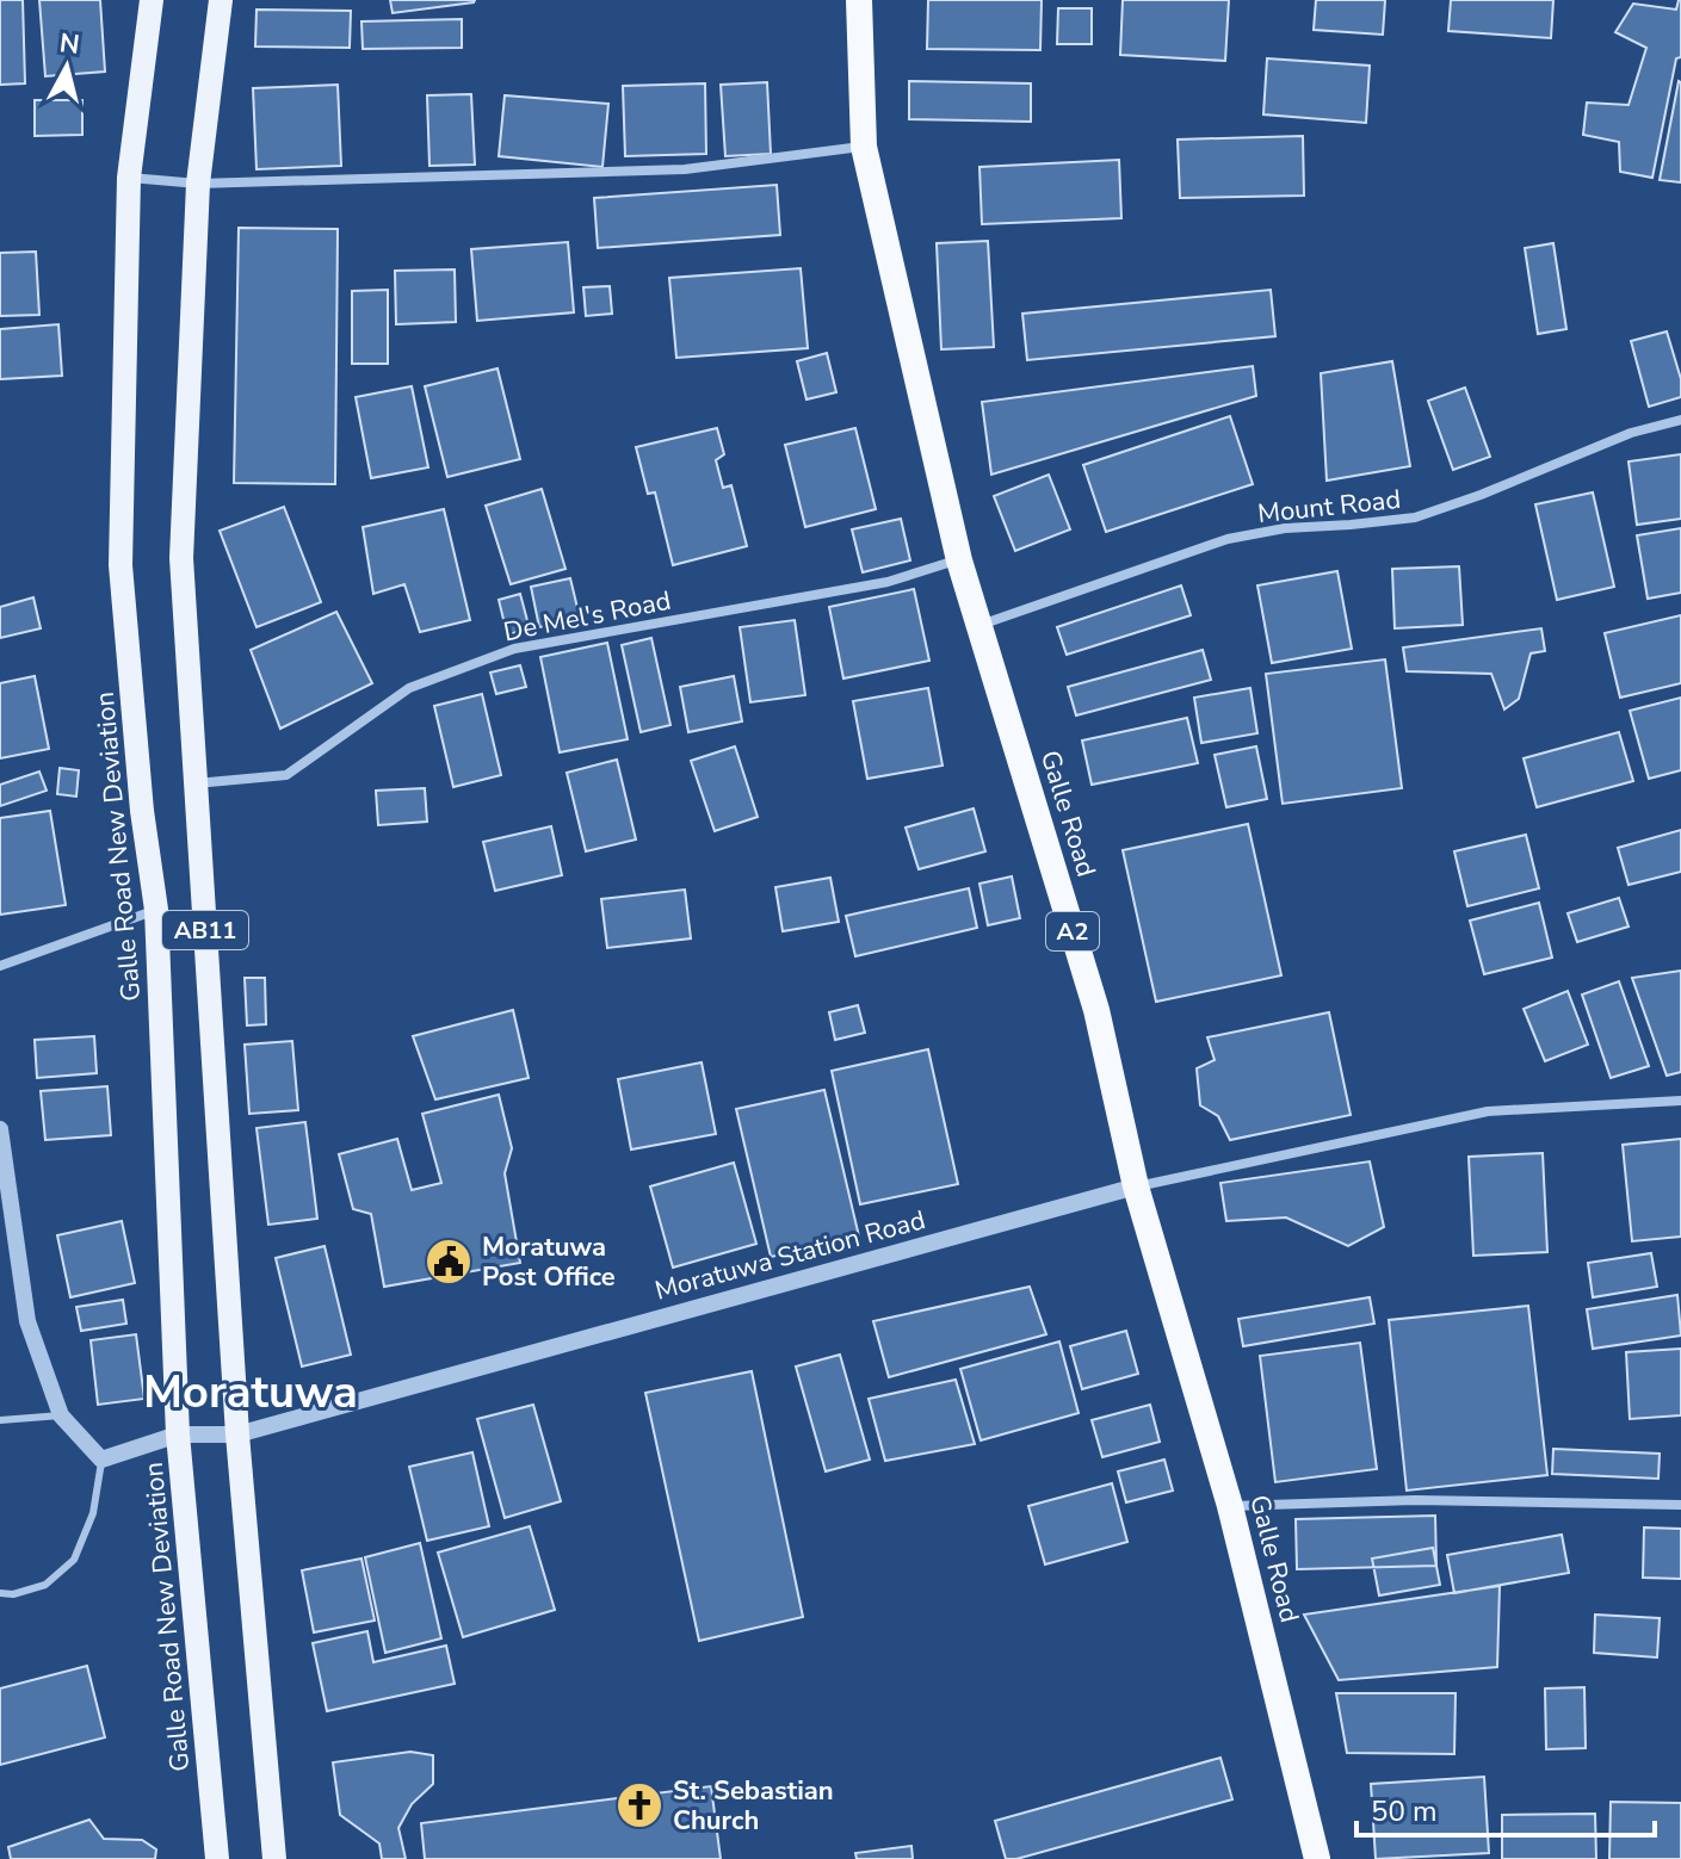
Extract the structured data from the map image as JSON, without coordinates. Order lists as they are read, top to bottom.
{
  "streets": {
    "highway": ["Galle Road", "A2"],
    "main road": ["Galle Road New Deviation", "AB11"],
    "street": ["Mount Road", "De Mel's Road", "Moratuwa Station Road"]
  },
  "crossings": [
    ["Mount Road", "Galle Road"],
    ["De Mel's Road", "Galle Road"],
    ["De Mel's Road", "AB11"],
    ["Galle Road", "Moratuwa Station Road"],
    ["Galle Road New Deviation", "Moratuwa Station Road"],
    ["AB11", "Moratuwa Station Road"]
  ],
  "districts": ["Moratuwa"],
  "places": {
    "public building": ["Moratuwa Post Office"],
    "church": ["St. Sebastian Church"]
  },
  "scale_bar": "50 m",
  "north": "top"
}
